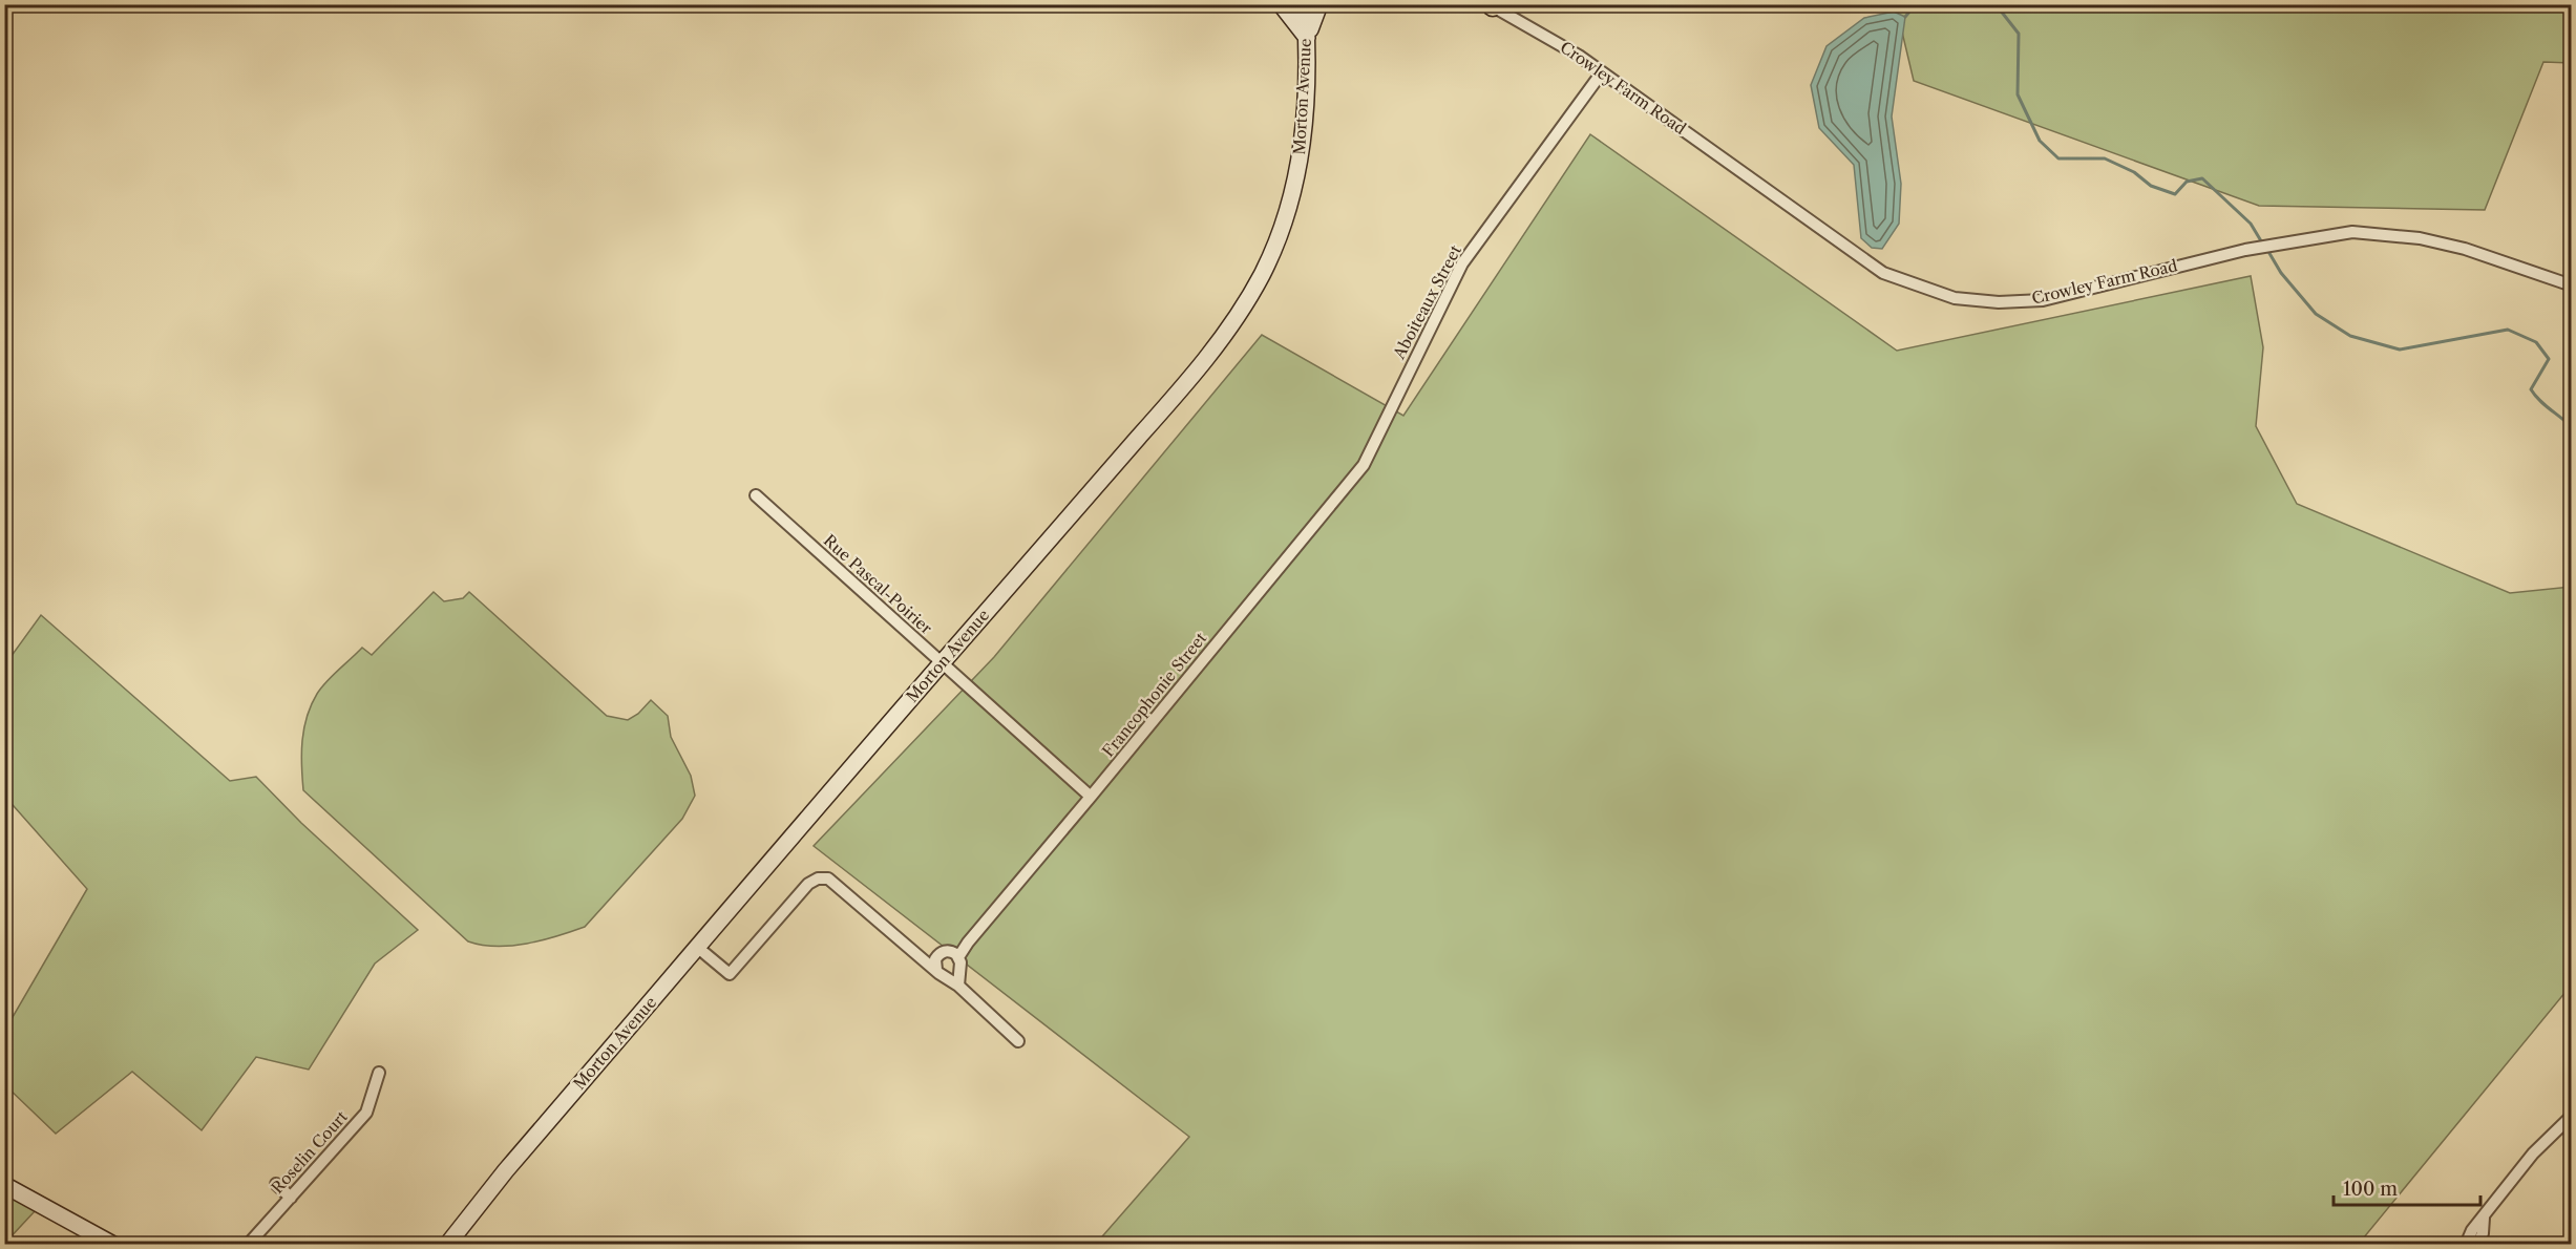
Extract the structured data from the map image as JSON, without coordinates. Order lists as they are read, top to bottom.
{
  "streets": {
    "street": [
      "Crowley Farm Road",
      "Morton Avenue",
      "Aboiteaux Street",
      "Rue Pascal-Poirier",
      "Francophonie Street",
      "Roselin Court"
    ]
  },
  "crossings": [
    ["Crowley Farm Road", "Aboiteaux Street"],
    ["Morton Avenue", "Rue Pascal-Poirier"],
    ["Aboiteaux Street", "Francophonie Street"],
    ["Rue Pascal-Poirier", "Francophonie Street"]
  ],
  "scale_bar": "100 m"
}
